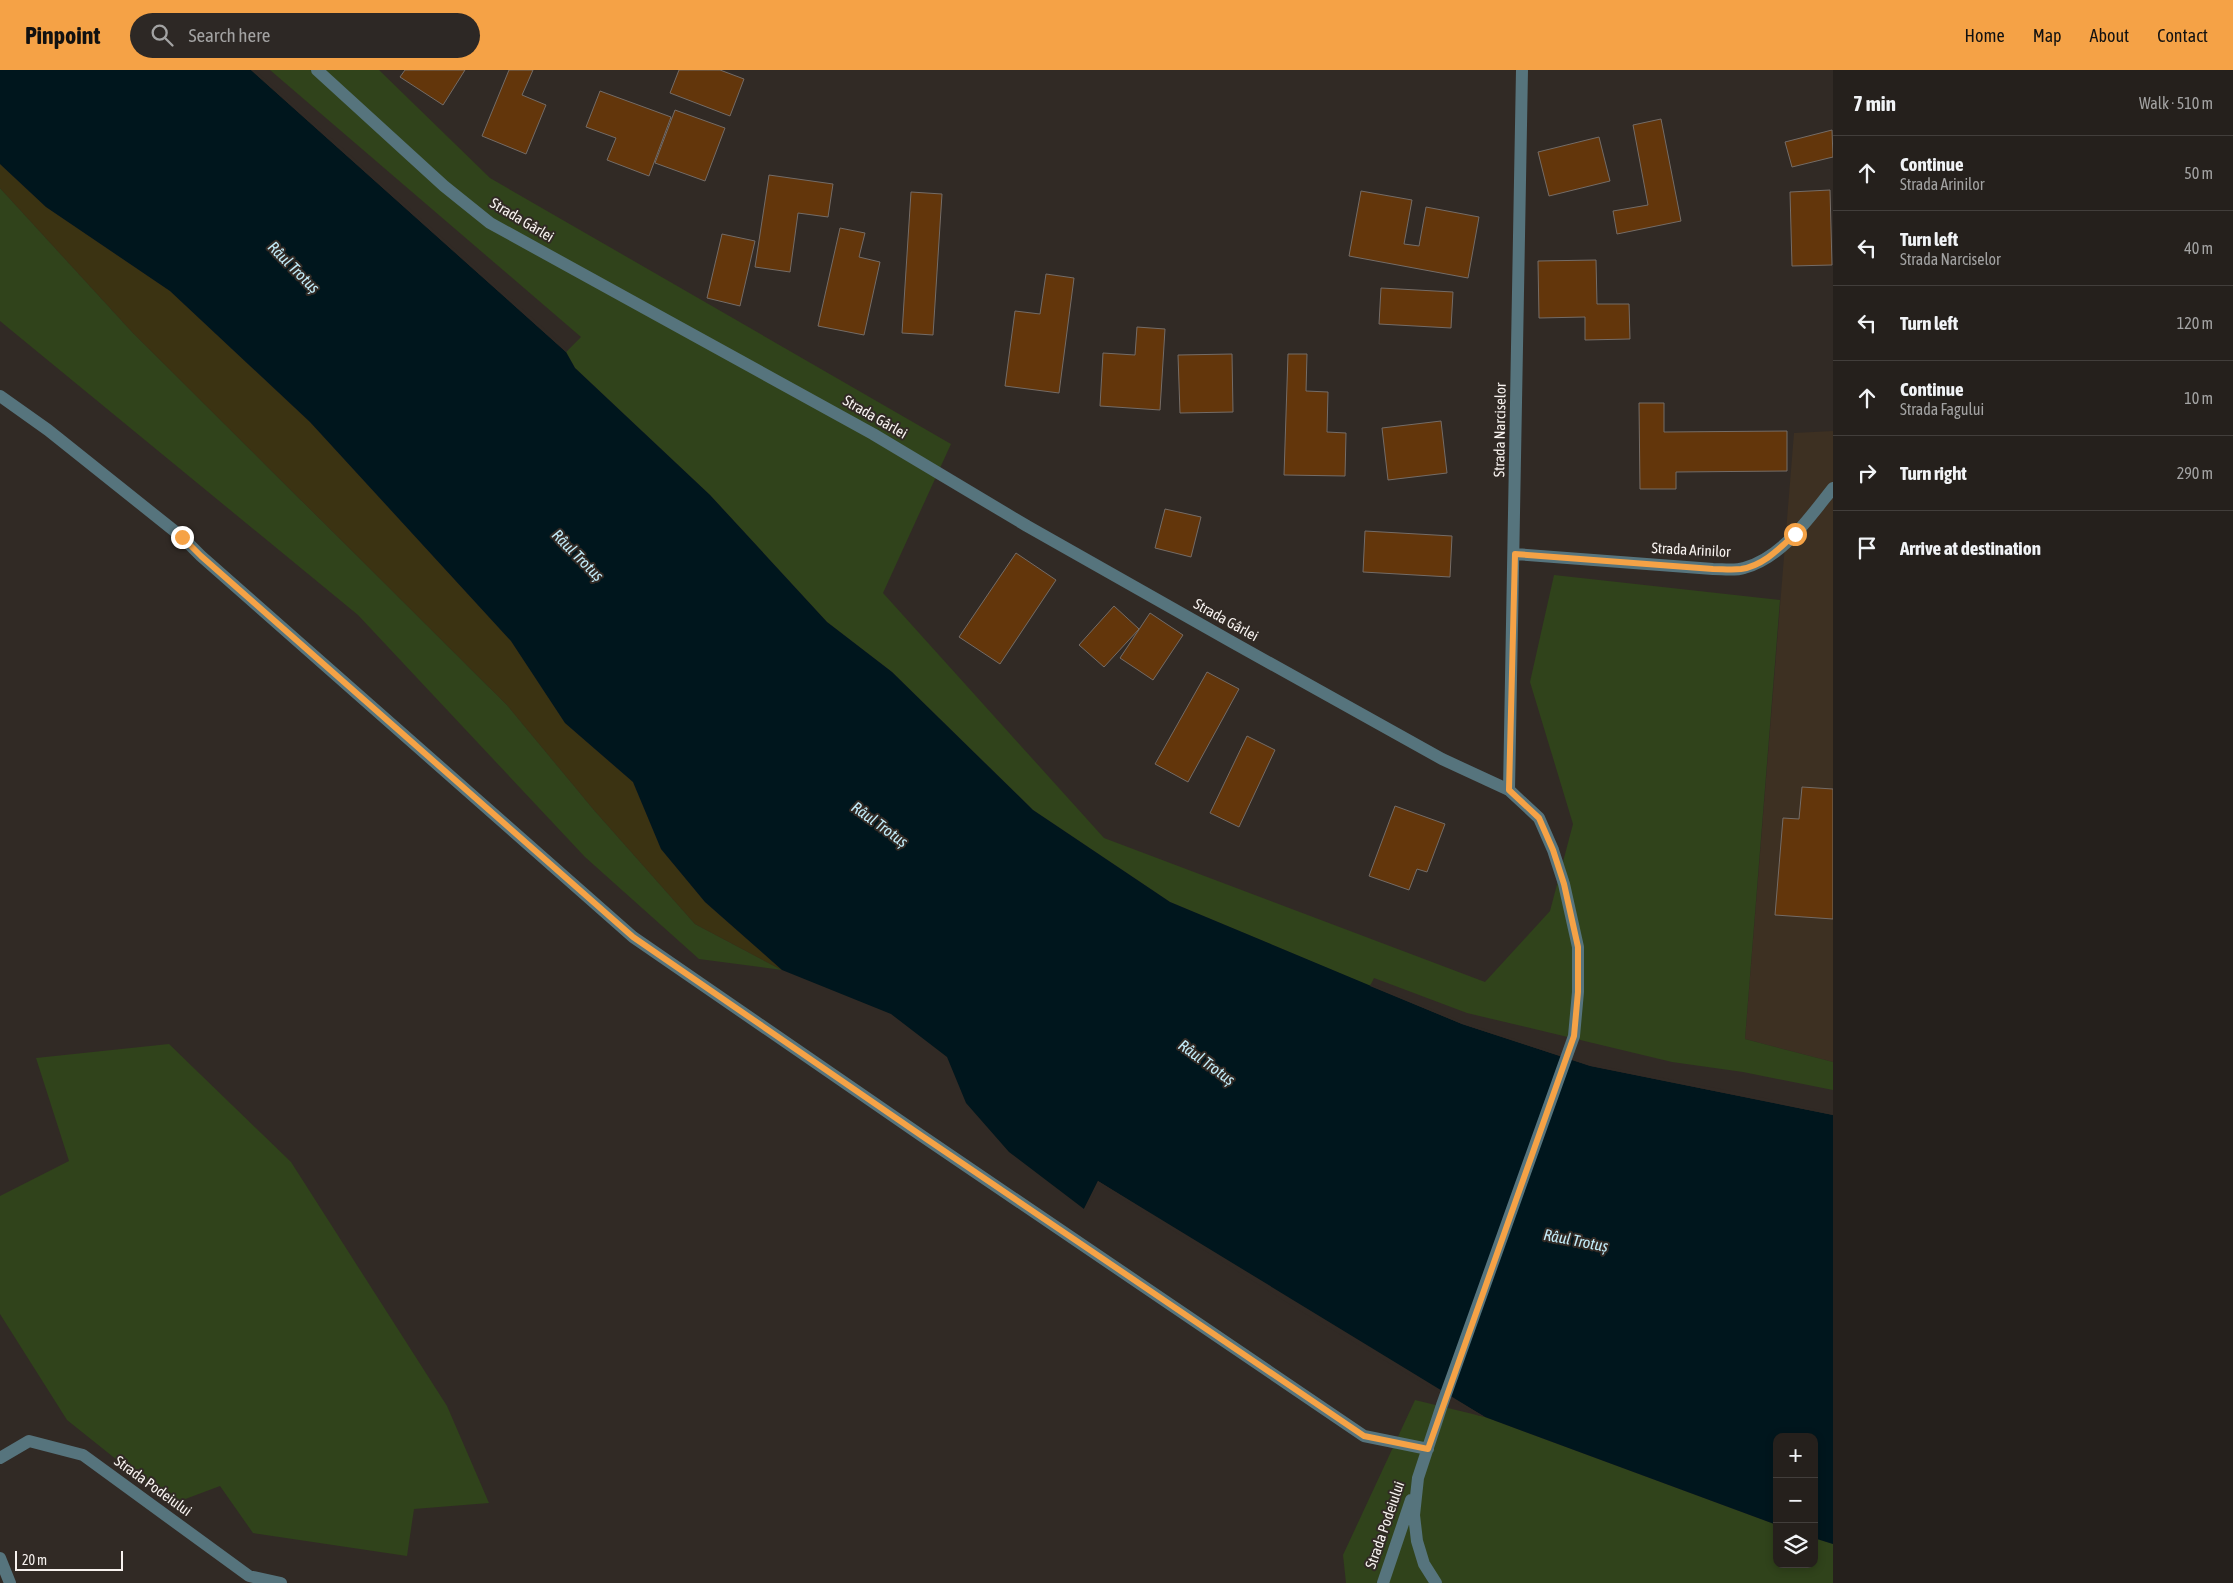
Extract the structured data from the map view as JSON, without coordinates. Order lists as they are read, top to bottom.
{
  "streets": {
    "street": [
      "Strada Gârlei",
      "Strada Narciselor",
      "Strada Arinilor",
      "Strada Podeiului"
    ]
  },
  "crossings": [
    ["Strada Gârlei", "Strada Narciselor"],
    ["Strada Gârlei", "Strada Podeiului"],
    ["Strada Narciselor", "Strada Arinilor"]
  ],
  "water": ["Râul Trotuș"],
  "scale_bar": "20 m",
  "page": {
    "header": "Pinpoint",
    "search": "Search here",
    "nav": [
      "Home",
      "Map",
      "About",
      "Contact"
    ],
    "heading": ["7 min", "Walk · 510 m"],
    "list": [
      ["Continue", "Strada Arinilor", "50 m"],
      ["Turn left", "Strada Narciselor", "40 m"],
      ["Turn left", "120 m"],
      ["Continue", "Strada Fagului", "10 m"],
      ["Turn right", "290 m"],
      "Arrive at destination"
    ],
    "map_buttons": ["+", "−"],
    "scale": "20 m"
  }
}
